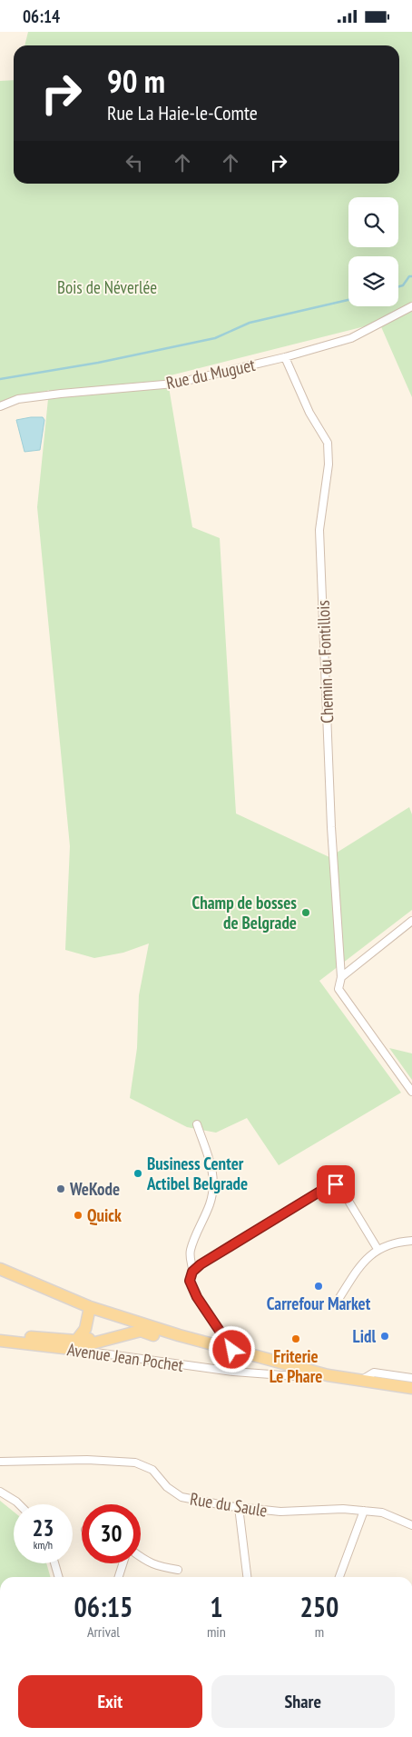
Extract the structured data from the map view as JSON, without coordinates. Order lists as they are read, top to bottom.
{
  "streets": {
    "main road": ["Avenue Jean Pochet"],
    "street": ["Rue du Muguet", "Chemin du Fontillois", "Rue du Saule"]
  },
  "crossings": [
    ["Rue du Muguet", "Chemin du Fontillois"]
  ],
  "parks": ["Bois de Néverlée"],
  "places": [
    "Champ de bosses de Belgrade",
    "Business Center Actibel Belgrade",
    "WeKode",
    "Quick",
    "Carrefour Market",
    "Lidl",
    "Friterie Le Phare"
  ],
  "page": {
    "status": "06:14",
    "turn": ["90 m", "Rue La Haie-le-Comte"],
    "speed": "23 km/h",
    "limit": "30",
    "eta": [
      "06:15",
      "Arrival",
      "1",
      "min",
      "250",
      "m"
    ],
    "buttons": ["Exit", "Share"]
  }
}
